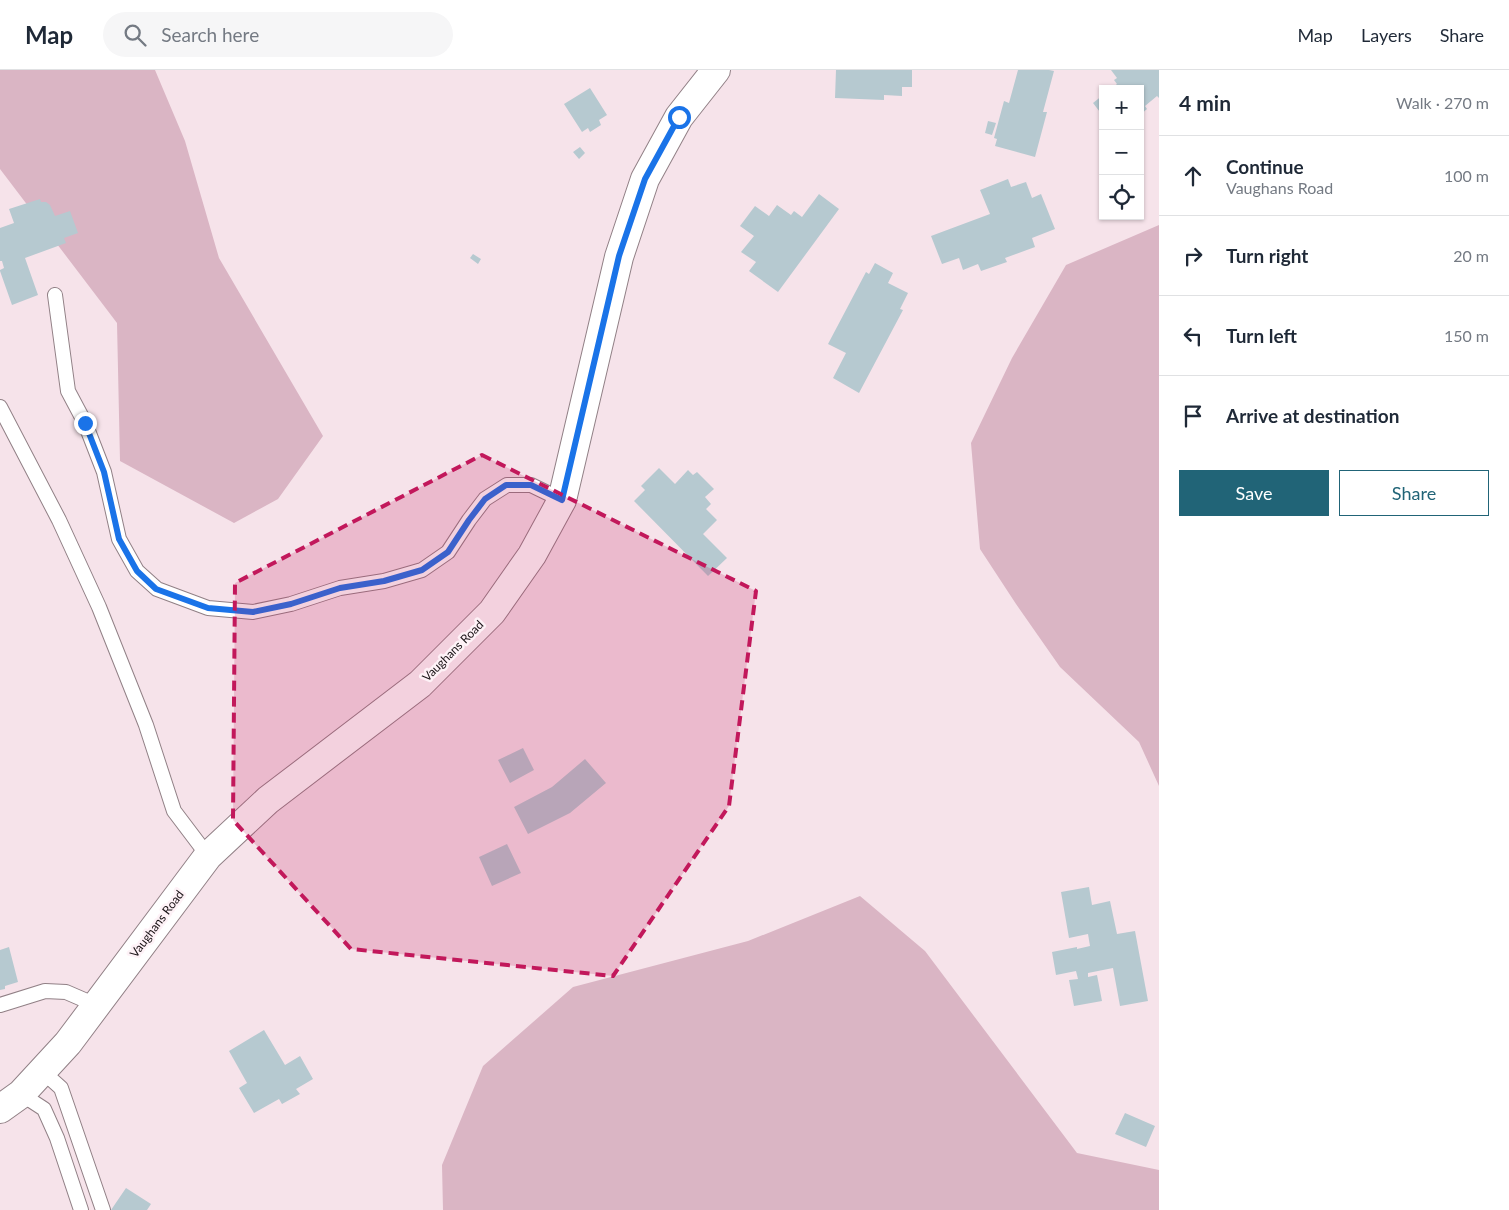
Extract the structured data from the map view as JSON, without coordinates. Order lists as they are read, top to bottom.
{
  "streets": {
    "street": ["Vaughans Road"]
  },
  "page": {
    "header": "Map",
    "search": "Search here",
    "nav": ["Map", "Layers", "Share"],
    "heading": ["4 min", "Walk · 270 m"],
    "map_buttons": ["+", "−"],
    "list": [
      ["Continue", "Vaughans Road", "100 m"],
      ["Turn right", "20 m"],
      ["Turn left", "150 m"],
      "Arrive at destination"
    ],
    "buttons": ["Save", "Share"]
  }
}
